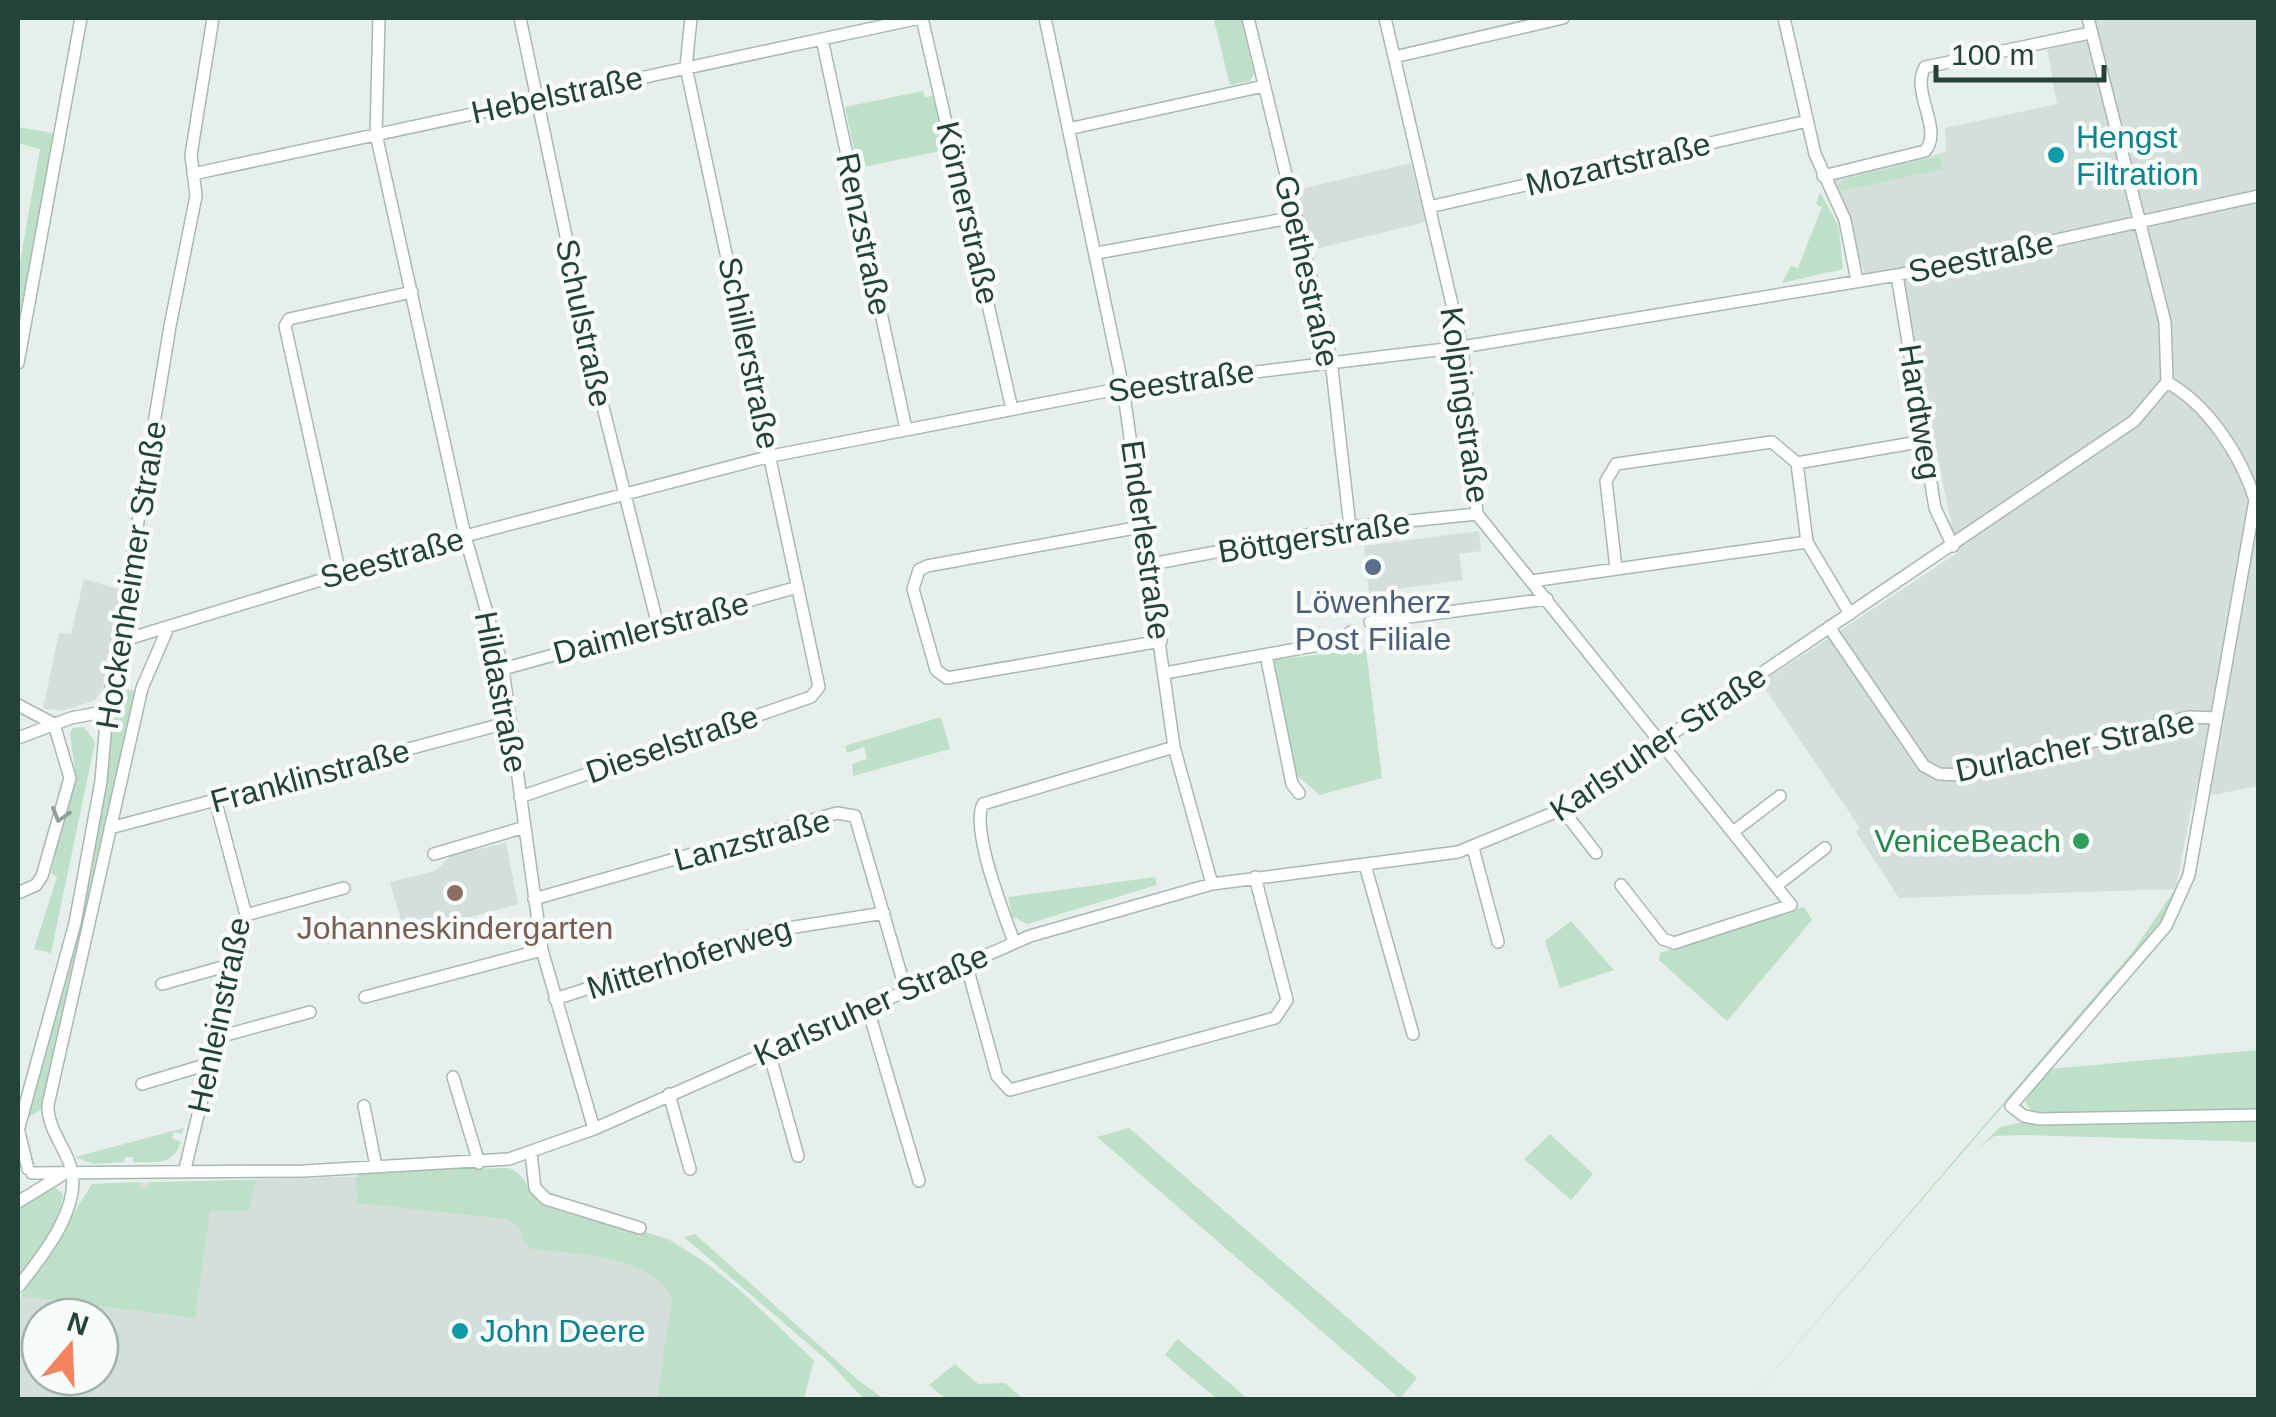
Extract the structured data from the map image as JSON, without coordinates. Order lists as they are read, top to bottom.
{
  "streets": {
    "street": [
      "Hebelstraße",
      "Mozartstraße",
      "Körnerstraße",
      "Renzstraße",
      "Seestraße",
      "Goethestraße",
      "Schulstraße",
      "Schillerstraße",
      "Kolpingstraße",
      "Hardtweg",
      "Böttgerstraße",
      "Enderlestraße",
      "Hockenheimer Straße",
      "Daimlerstraße",
      "Hildastraße",
      "Karlsruher Straße",
      "Dieselstraße",
      "Durlacher Straße",
      "Franklinstraße",
      "Lanzstraße",
      "Mitterhoferweg",
      "Henleinstraße"
    ]
  },
  "crossings": [
    ["Hebelstraße", "Körnerstraße"],
    ["Hebelstraße", "Renzstraße"],
    ["Hebelstraße", "Schulstraße"],
    ["Hebelstraße", "Schillerstraße"],
    ["Hebelstraße", "Hockenheimer Straße"],
    ["Hebelstraße", "Hildastraße"],
    ["Mozartstraße", "Kolpingstraße"],
    ["Körnerstraße", "Seestraße"],
    ["Renzstraße", "Seestraße"],
    ["Seestraße", "Goethestraße"],
    ["Seestraße", "Schulstraße"],
    ["Seestraße", "Schillerstraße"],
    ["Seestraße", "Kolpingstraße"],
    ["Seestraße", "Hardtweg"],
    ["Seestraße", "Enderlestraße"],
    ["Seestraße", "Hockenheimer Straße"],
    ["Seestraße", "Hildastraße"],
    ["Goethestraße", "Böttgerstraße"],
    ["Schulstraße", "Daimlerstraße"],
    ["Schillerstraße", "Daimlerstraße"],
    ["Schillerstraße", "Dieselstraße"],
    ["Kolpingstraße", "Böttgerstraße"],
    ["Kolpingstraße", "Karlsruher Straße"],
    ["Hardtweg", "Karlsruher Straße"],
    ["Böttgerstraße", "Enderlestraße"],
    ["Enderlestraße", "Karlsruher Straße"],
    ["Hockenheimer Straße", "Karlsruher Straße"],
    ["Hockenheimer Straße", "Franklinstraße"],
    ["Daimlerstraße", "Hildastraße"],
    ["Hildastraße", "Karlsruher Straße"],
    ["Hildastraße", "Dieselstraße"],
    ["Hildastraße", "Franklinstraße"],
    ["Hildastraße", "Lanzstraße"],
    ["Hildastraße", "Mitterhoferweg"],
    ["Karlsruher Straße", "Durlacher Straße"],
    ["Karlsruher Straße", "Lanzstraße"],
    ["Karlsruher Straße", "Henleinstraße"],
    ["Franklinstraße", "Henleinstraße"],
    ["Lanzstraße", "Mitterhoferweg"]
  ],
  "places": [
    "Hengst Filtration",
    "Löwenherz Post Filiale",
    "VeniceBeach",
    "Johanneskindergarten",
    "John Deere"
  ],
  "scale_bar": "100 m",
  "north": "top"
}
